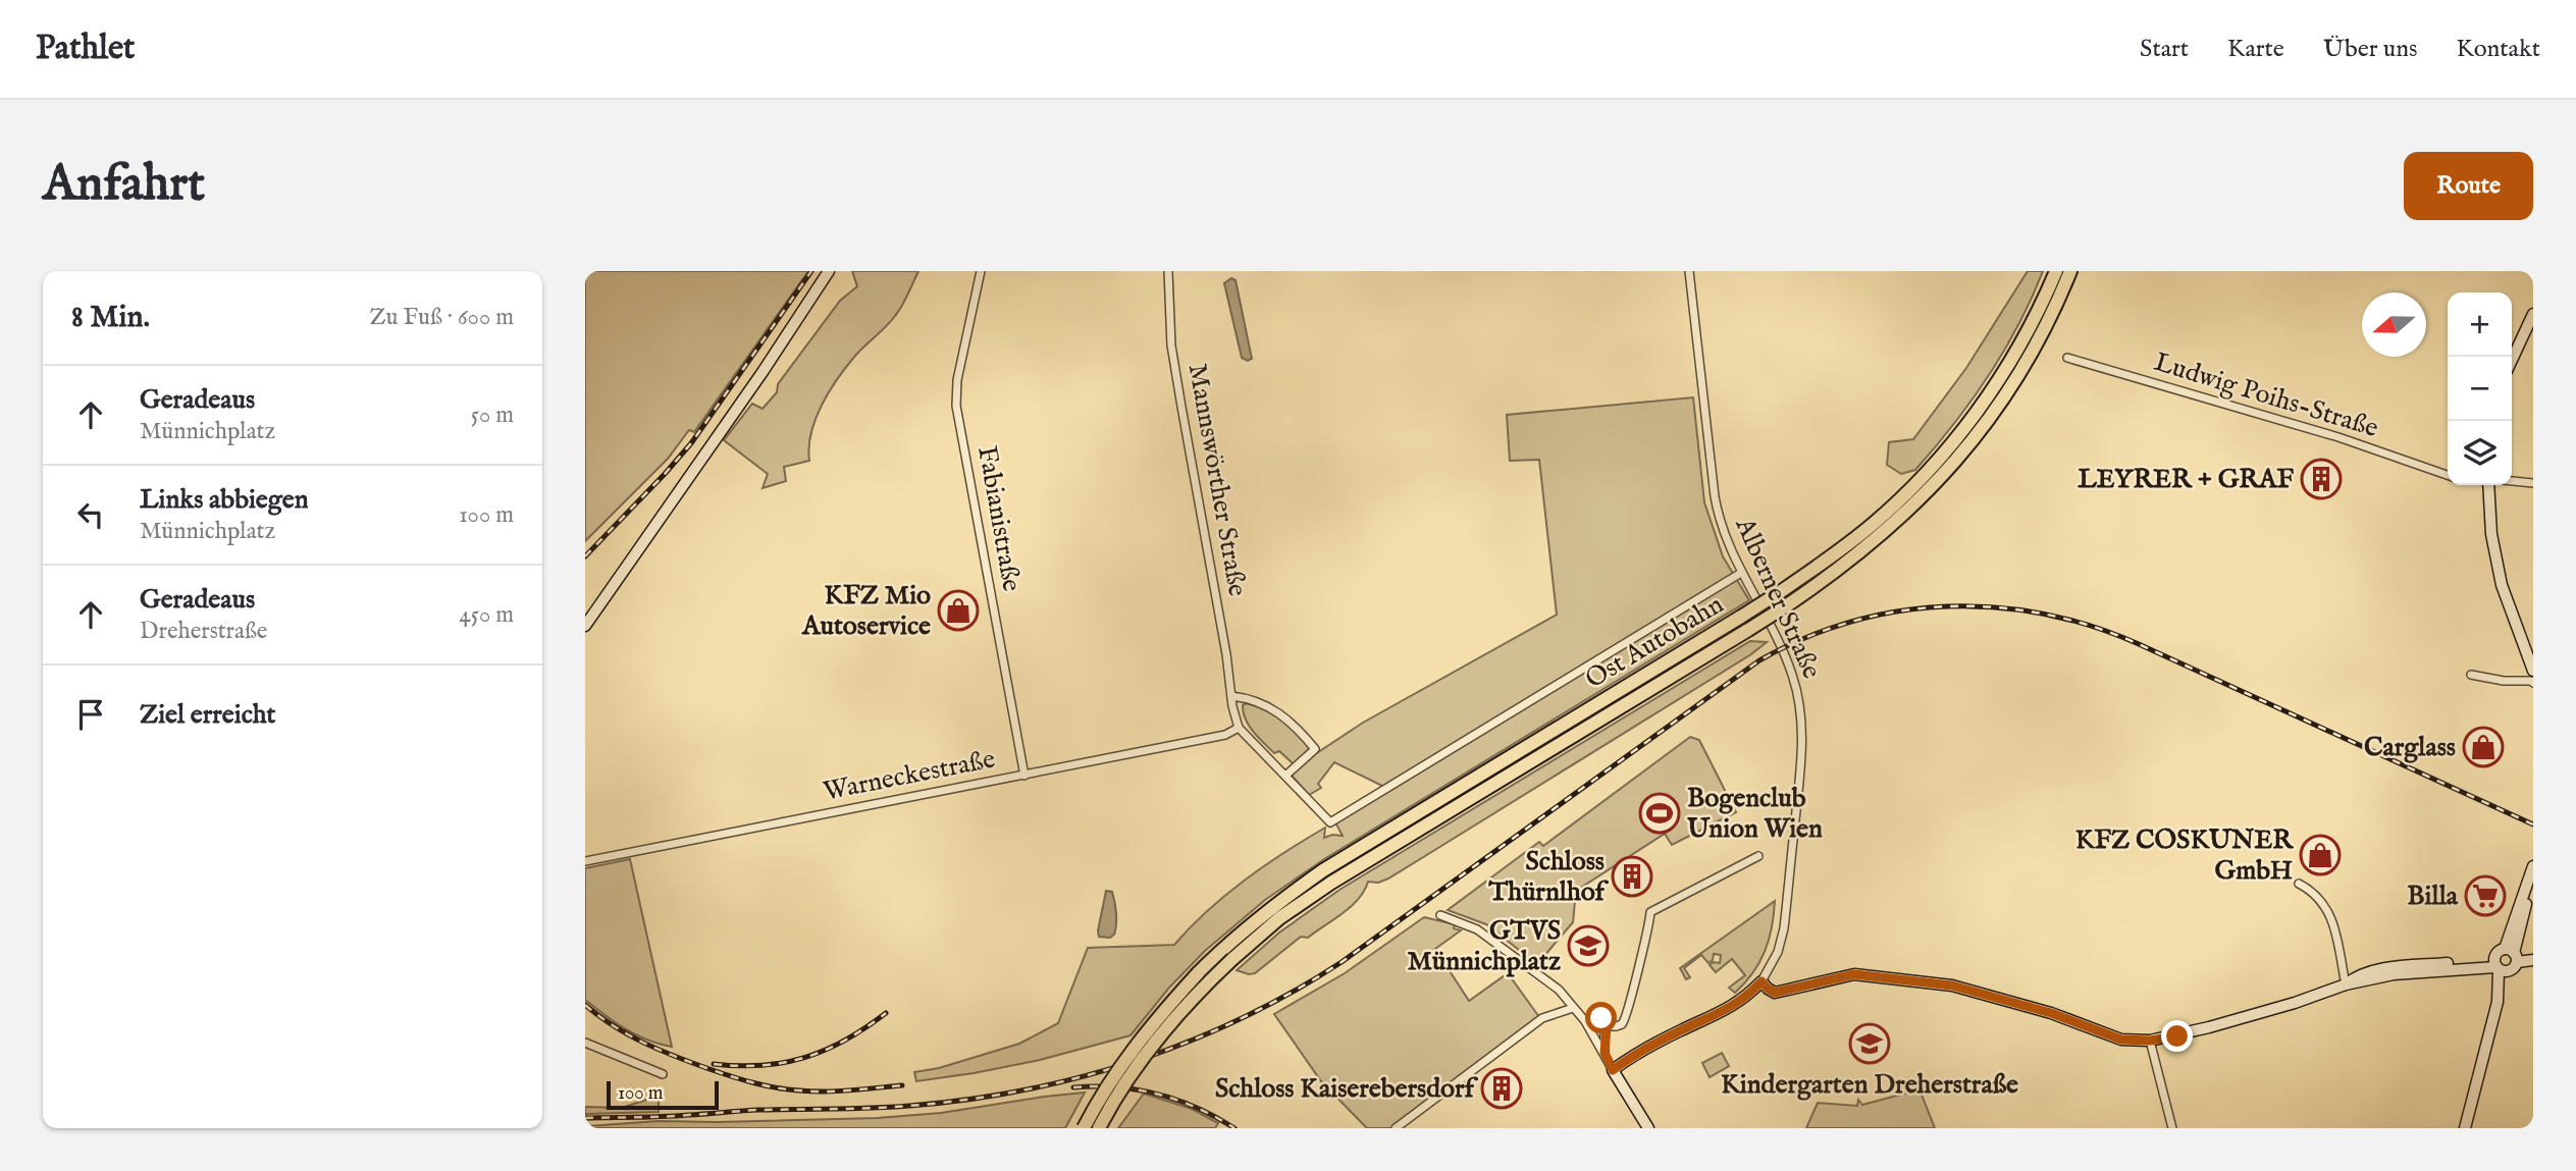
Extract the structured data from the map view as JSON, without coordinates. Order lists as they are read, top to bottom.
{
  "streets": {
    "highway": ["Ost Autobahn"],
    "street": [
      "Ludwig Poihs-Straße",
      "Mannswörther Straße",
      "Fabianistraße",
      "Alberner Straße",
      "Warneckestraße"
    ]
  },
  "crossings": [
    ["Mannswörther Straße", "Warneckestraße"],
    ["Fabianistraße", "Warneckestraße"]
  ],
  "places": {
    "building": ["LEYRER + GRAF", "Schloss Thürnlhof", "Schloss Kaiserebersdorf"],
    "shop": ["KFZ Mio Autoservice", "Carglass", "KFZ COSKUNER GmbH"],
    "sports": ["Bogenclub Union Wien"],
    "supermarket": ["Billa"],
    "school or university": ["GTVS Münnichplatz", "Kindergarten Dreherstraße"]
  },
  "scale_bar": "100 m",
  "north": "left",
  "page": {
    "header": "Pathlet",
    "nav": [
      "Start",
      "Karte",
      "Über uns",
      "Kontakt"
    ],
    "buttons": "Route",
    "title": "Anfahrt",
    "heading": ["8 Min.", "Zu Fuß · 600 m"],
    "map_buttons": ["+", "−"],
    "list": [
      ["Geradeaus", "Münnichplatz", "50 m"],
      ["Links abbiegen", "Münnichplatz", "100 m"],
      ["Geradeaus", "Dreherstraße", "450 m"],
      "Ziel erreicht"
    ],
    "scale": "100 m"
  }
}
